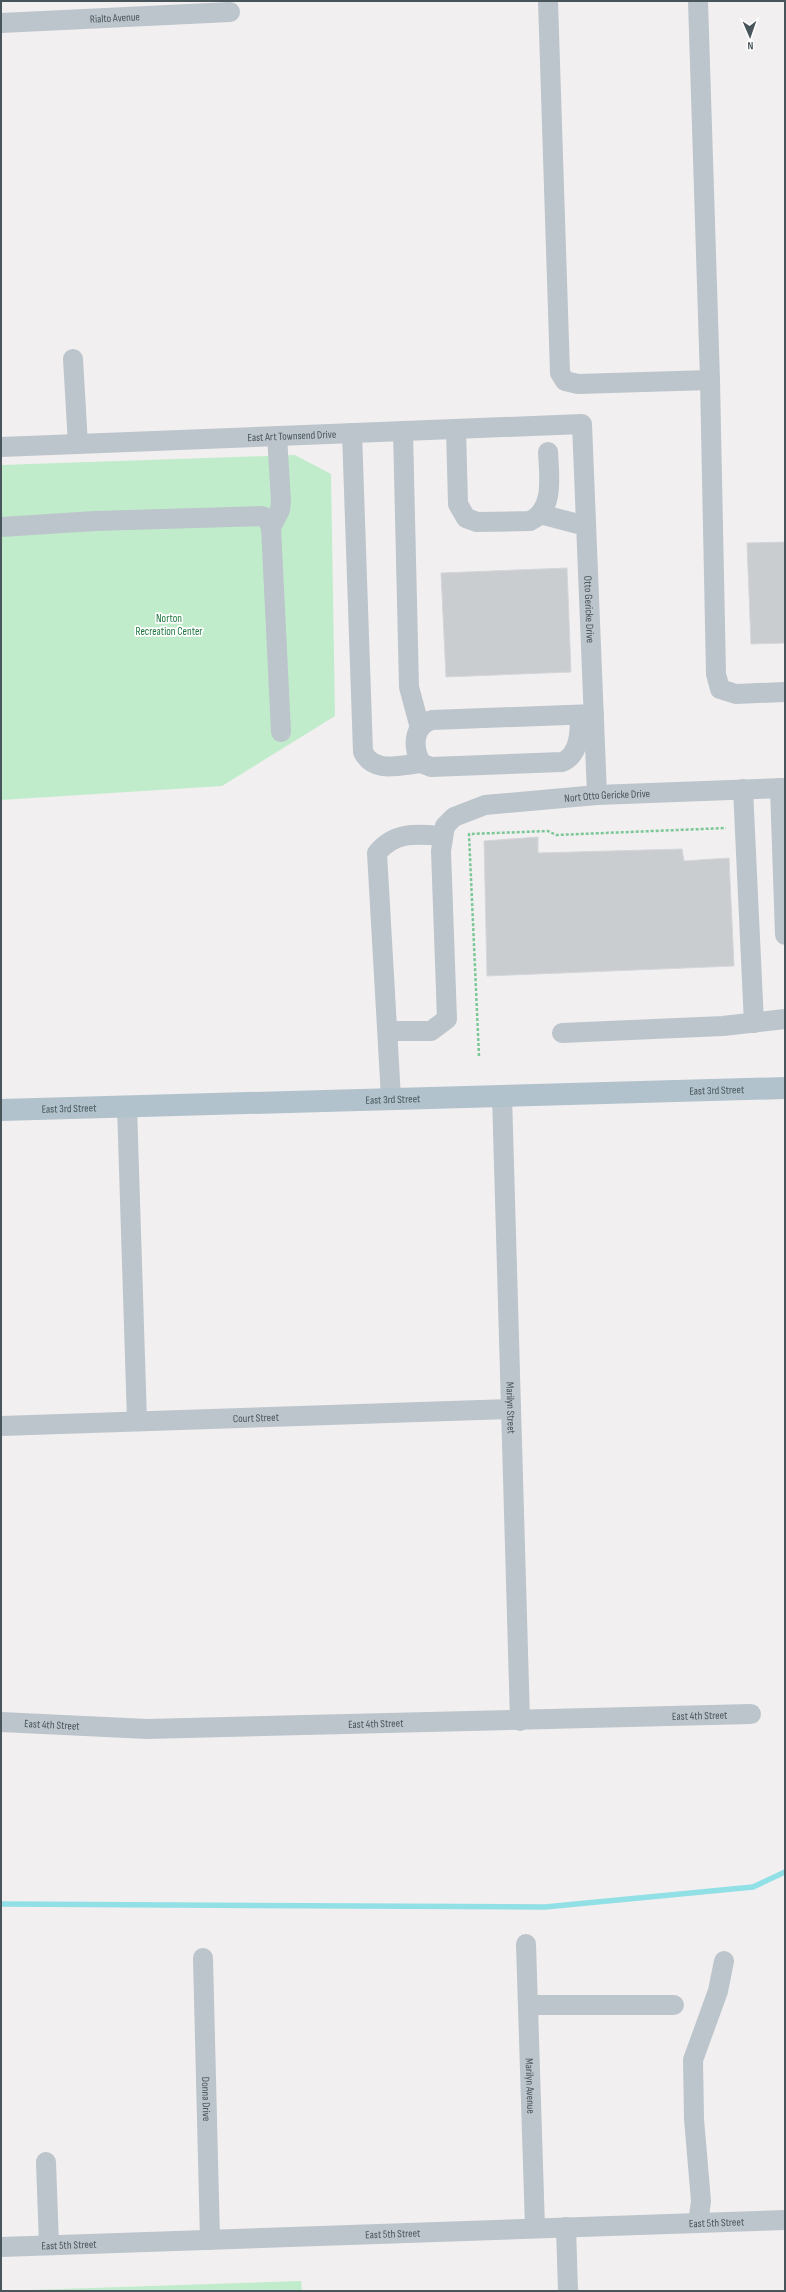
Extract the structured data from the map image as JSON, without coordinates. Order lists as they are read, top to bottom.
{
  "streets": {
    "main road": ["East 3rd Street"],
    "street": [
      "Rialto Avenue",
      "East Art Townsend Drive",
      "Otto Gericke Drive",
      "Nort Otto Gericke Drive",
      "Marilyn Street",
      "Court Street",
      "East 4th Street",
      "Marilyn Avenue",
      "Donna Drive",
      "East 5th Street"
    ]
  },
  "crossings": [
    ["East Art Townsend Drive", "Otto Gericke Drive"],
    ["Otto Gericke Drive", "Nort Otto Gericke Drive"],
    ["East 3rd Street", "Marilyn Street"],
    ["Marilyn Street", "Court Street"],
    ["Marilyn Street", "East 4th Street"],
    ["Marilyn Avenue", "East 5th Street"],
    ["Donna Drive", "East 5th Street"]
  ],
  "parks": ["Norton Recreation Center"],
  "north": "bottom"
}
